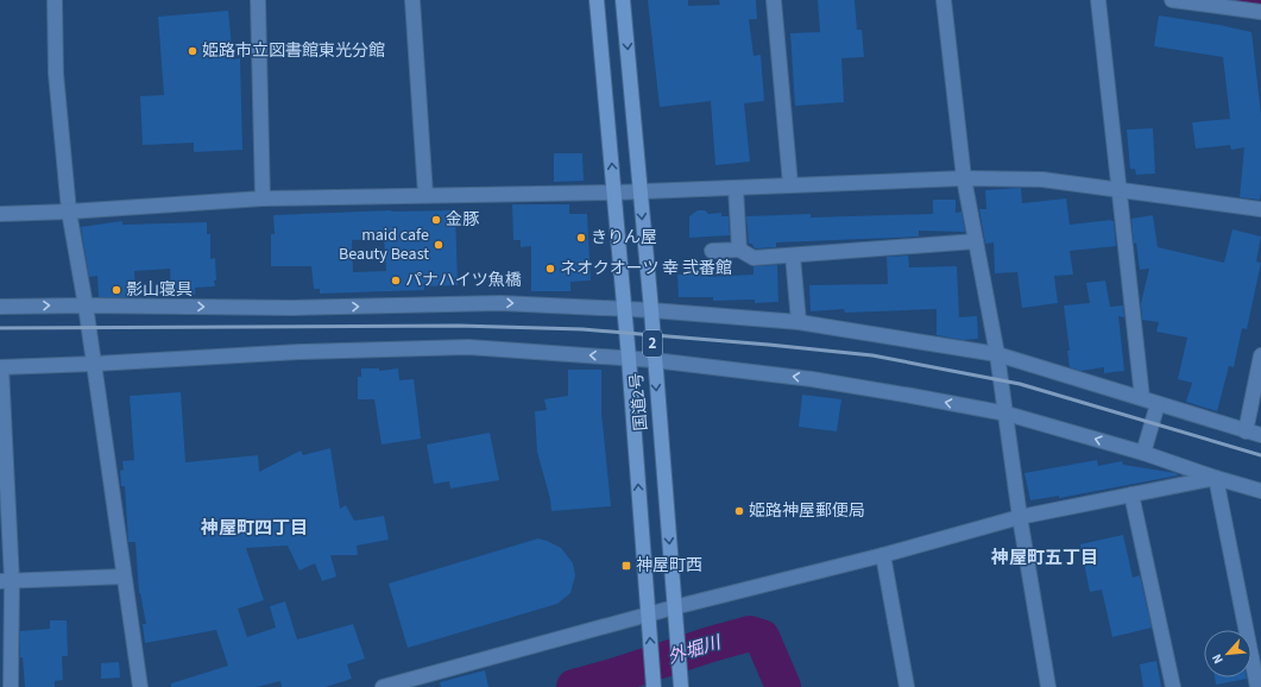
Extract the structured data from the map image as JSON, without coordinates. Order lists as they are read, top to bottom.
{
  "streets": {
    "highway": ["2", "国道2号"]
  },
  "districts": ["神屋町四丁目", "神屋町五丁目"],
  "water": ["外堀川"],
  "places": {
    "other": [
      "姫路市立図書館東光分館",
      "金豚",
      "きりん屋",
      "maid cafe Beauty Beast",
      "ネオクオーツ 幸 弐番館",
      "パナハイツ魚橋",
      "影山寝具",
      "姫路神屋郵便局"
    ],
    "transit": ["神屋町西"]
  },
  "north": "bottom left"
}
